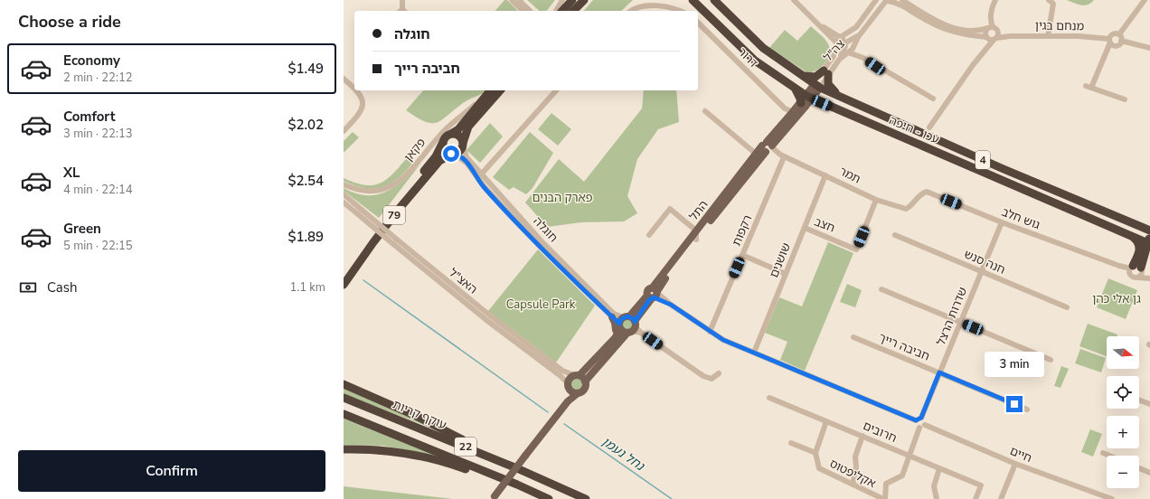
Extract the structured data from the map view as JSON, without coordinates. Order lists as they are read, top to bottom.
{
  "streets": {
    "highway": [
      "עכו - חיפה",
      "4",
      "79",
      "עוקף קריות",
      "22"
    ],
    "main road": ["צה\"ל", "התל"],
    "street": [
      "מנחם בגין",
      "דרור",
      "פקאן",
      "תמר",
      "גוש חלב",
      "חצב",
      "חוגלה",
      "רקפות",
      "שושנים",
      "חנה סנש",
      "האצ\"ל",
      "שדרות הרצל",
      "חביבה רייך",
      "חרובים",
      "חיים",
      "אקליפטוס"
    ]
  },
  "crossings": [
    ["מנחם בגין", "צה\"ל"],
    ["צה\"ל", "עכו - חיפה"],
    ["צה\"ל", "התל"],
    ["עכו - חיפה", "התל"],
    ["פקאן", "79"],
    ["תמר", "התל"],
    ["תמר", "גוש חלב"],
    ["תמר", "חצב"],
    ["תמר", "רקפות"],
    ["תמר", "שושנים"],
    ["התל", "חוגלה"],
    ["התל", "האצ\"ל"],
    ["79", "חוגלה"],
    ["גוש חלב", "שדרות הרצל"],
    ["חצב", "שושנים"],
    ["חנה סנש", "שדרות הרצל"],
    ["שדרות הרצל", "חביבה רייך"],
    ["שדרות הרצל", "חיים"]
  ],
  "water": ["נחל נעמן"],
  "parks": ["פארק הבנים", "גן אלי כהן", "Capsule Park"],
  "north": "right",
  "page": {
    "heading": "Choose a ride",
    "banner": ["חוגלה", "חביבה רייך"],
    "list": [
      {
        "name": "Economy",
        "note": "2 min · 22:12",
        "value": "$1.49"
      },
      {
        "name": "Comfort",
        "note": "3 min · 22:13",
        "value": "$2.02"
      },
      {
        "name": "XL",
        "note": "4 min · 22:14",
        "value": "$2.54"
      },
      {
        "name": "Green",
        "note": "5 min · 22:15",
        "value": "$1.89"
      }
    ],
    "pay": ["Cash", "1.1 km"],
    "map_buttons": ["+", "−"],
    "bubble": "3 min",
    "buttons": "Confirm"
  }
}
